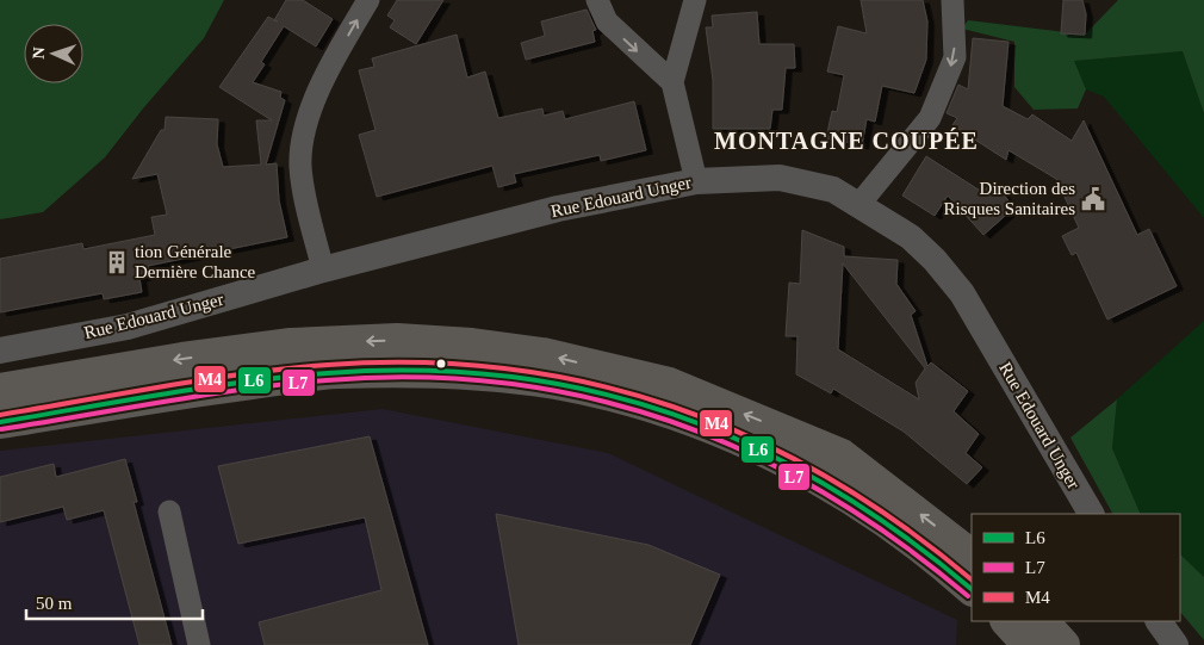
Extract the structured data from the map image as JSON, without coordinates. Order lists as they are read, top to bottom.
{
  "streets": {
    "street": ["Rue Edouard Unger"]
  },
  "districts": ["MONTAGNE COUPÉE"],
  "places": {
    "public building": ["Direction des Risques Sanitaires"],
    "building": ["tion Générale Dernière Chance"]
  },
  "lines": ["transit line M4", "transit line L6", "transit line L7"],
  "legend": ["L6", "L7", "M4"],
  "scale_bar": "50 m",
  "north": "left"
}
